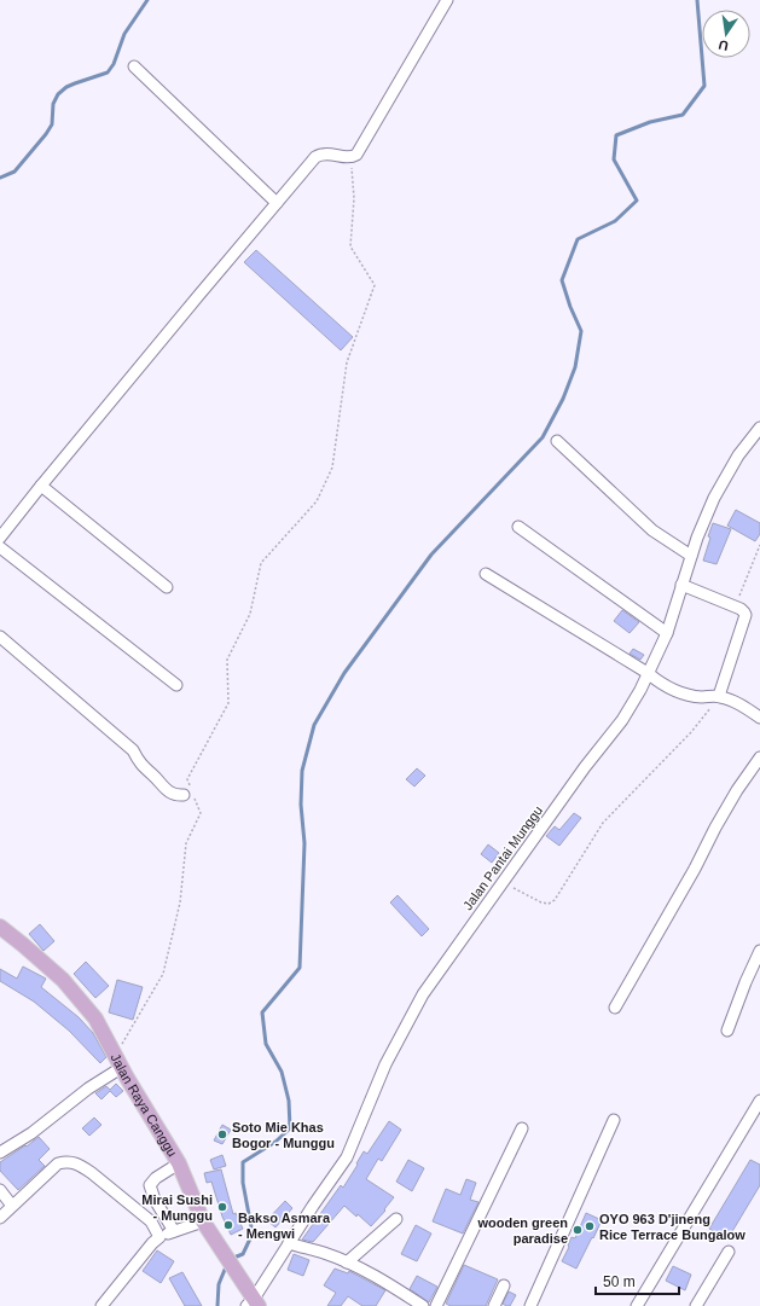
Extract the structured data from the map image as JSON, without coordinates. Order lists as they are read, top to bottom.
{
  "streets": {
    "main road": ["Jalan Raya Canggu"],
    "street": ["Jalan Pantai Munggu"]
  },
  "crossings": [
    ["Jalan Pantai Munggu", "Jalan Raya Canggu"]
  ],
  "places": [
    "Soto Mie Khas Bogor - Munggu",
    "Mirai Sushi - Munggu",
    "Bakso Asmara - Mengwi",
    "OYO 963 D'jineng Rice Terrace Bungalow",
    "wooden green paradise"
  ],
  "scale_bar": "50 m",
  "north": "bottom"
}
